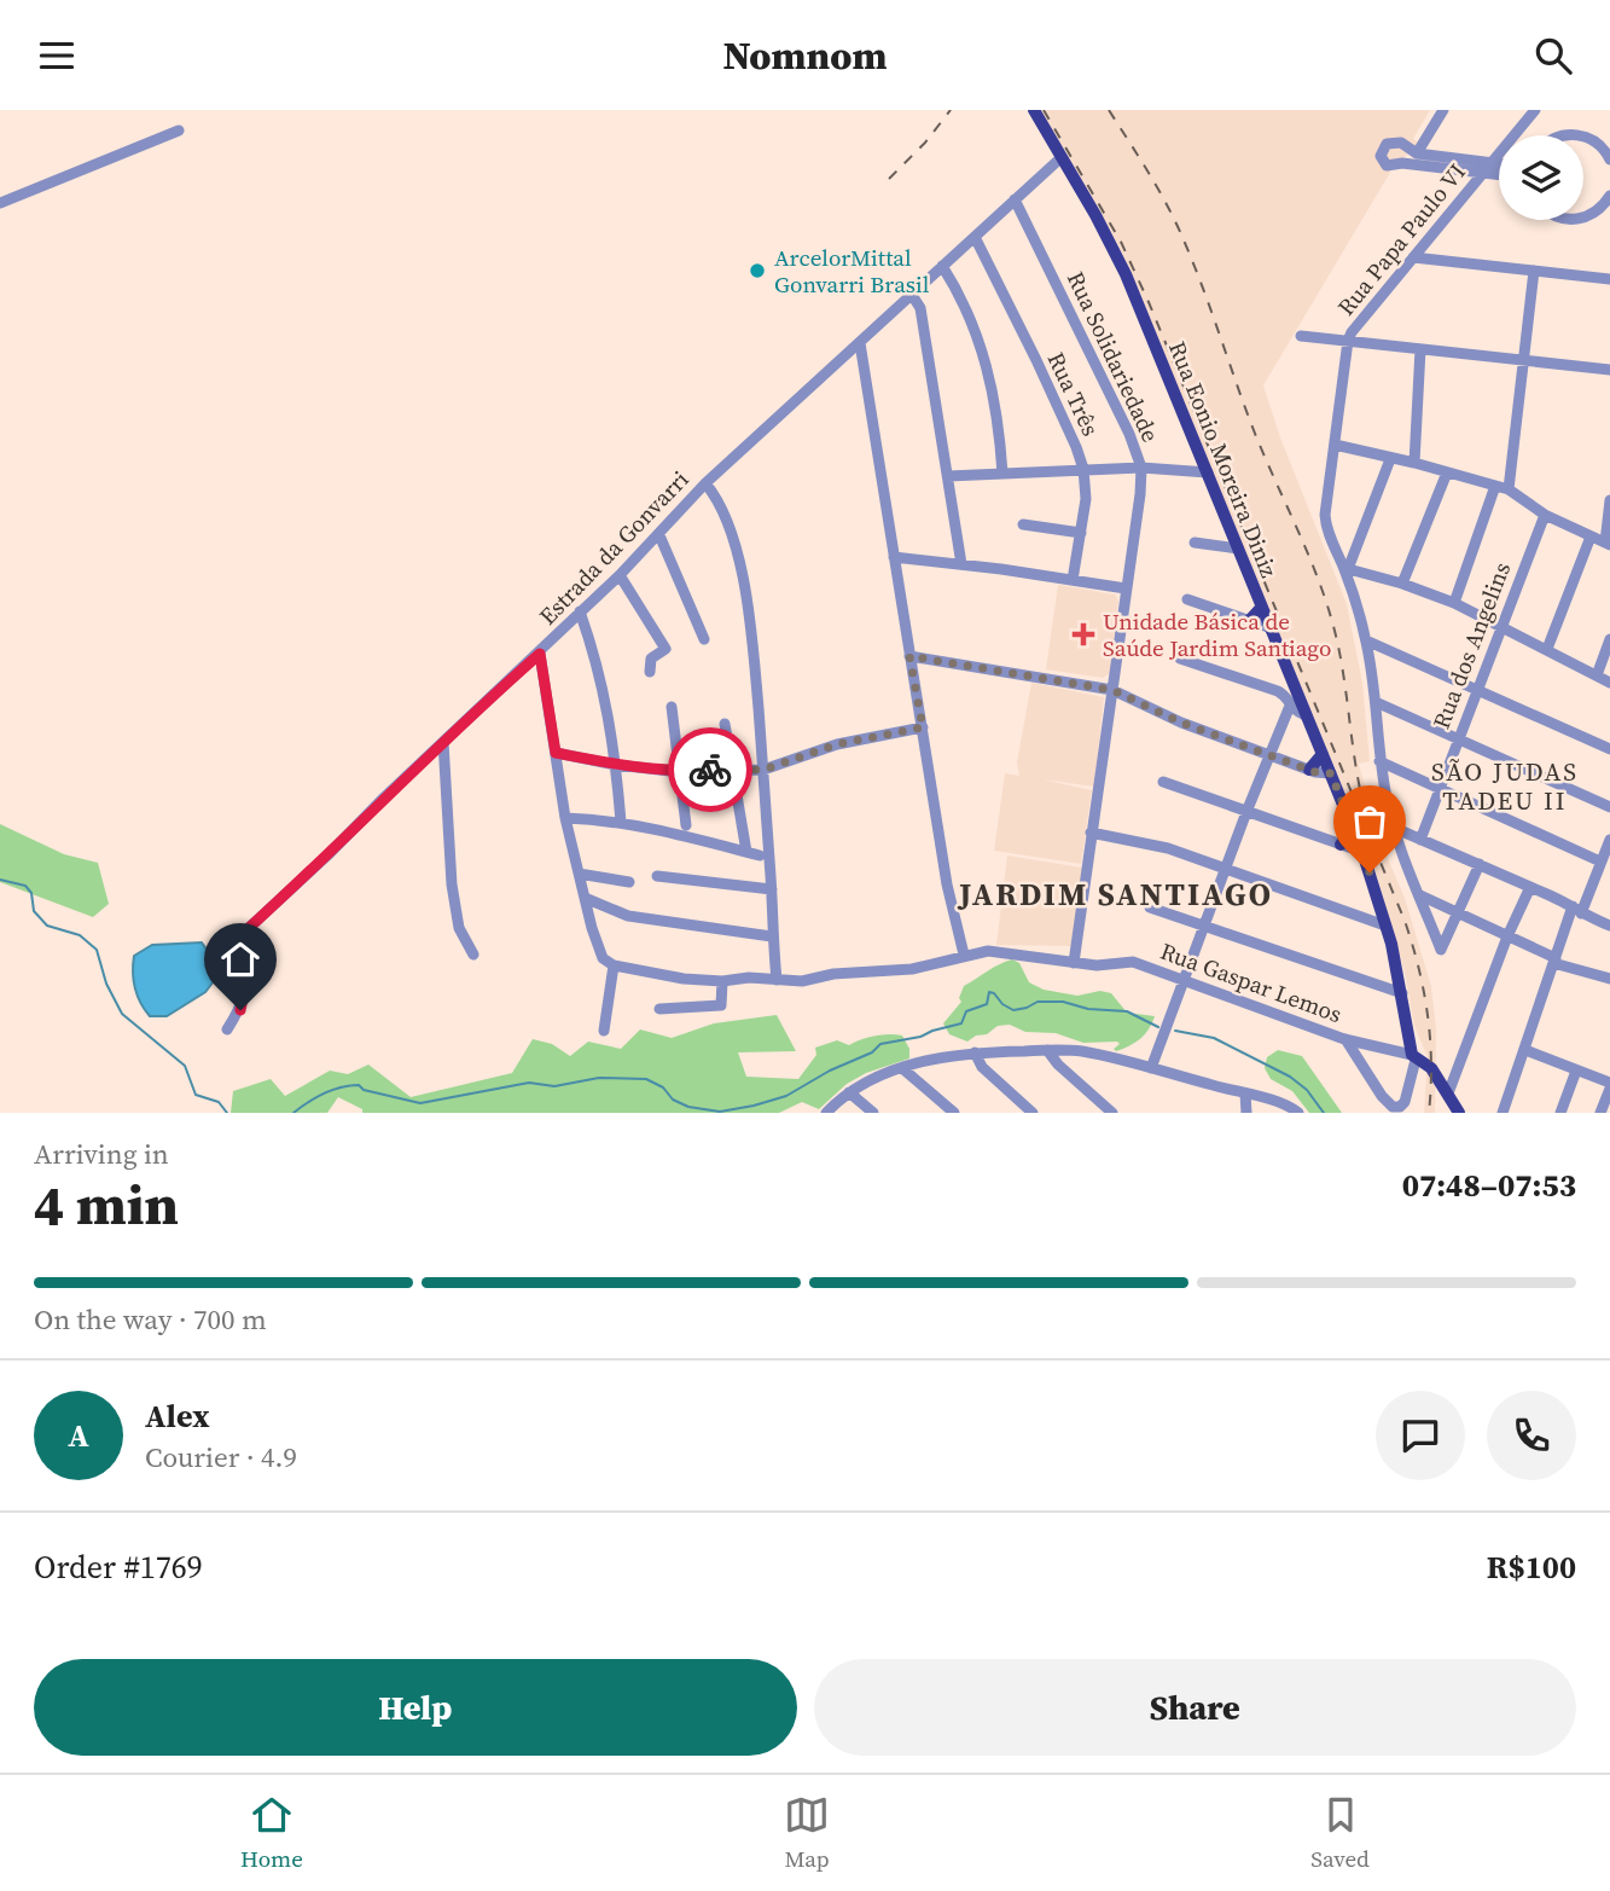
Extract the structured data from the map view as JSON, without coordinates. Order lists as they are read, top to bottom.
{
  "streets": {
    "main road": ["Rua Eonio Moreira Diniz"],
    "street": [
      "Rua Papa Paulo VI",
      "Rua Solidariedade",
      "Rua Três",
      "Estrada da Gonvarri",
      "Rua dos Angelins",
      "Rua Gaspar Lemos"
    ]
  },
  "crossings": [
    ["Rua Solidariedade", "Estrada da Gonvarri"],
    ["Rua Solidariedade", "Rua Gaspar Lemos"],
    ["Rua Três", "Estrada da Gonvarri"],
    ["Rua Eonio Moreira Diniz", "Estrada da Gonvarri"],
    ["Rua Eonio Moreira Diniz", "Rua Gaspar Lemos"]
  ],
  "districts": ["SÃO JUDAS TADEU II", "JARDIM SANTIAGO"],
  "places": {
    "other": ["ArcelorMittal Gonvarri Brasil"],
    "health": ["Unidade Básica de Saúde Jardim Santiago"]
  },
  "page": {
    "header": "Nomnom",
    "heading": ["4 min", "Arriving in", "07:48–07:53"],
    "panel": [
      "Alex",
      "Courier · 4.9",
      "Order #1769",
      "R$100"
    ],
    "bar": "On the way · 700 m",
    "round": "A",
    "buttons": ["Help", "Share"],
    "tabs": ["Home", "Map", "Saved"]
  }
}
